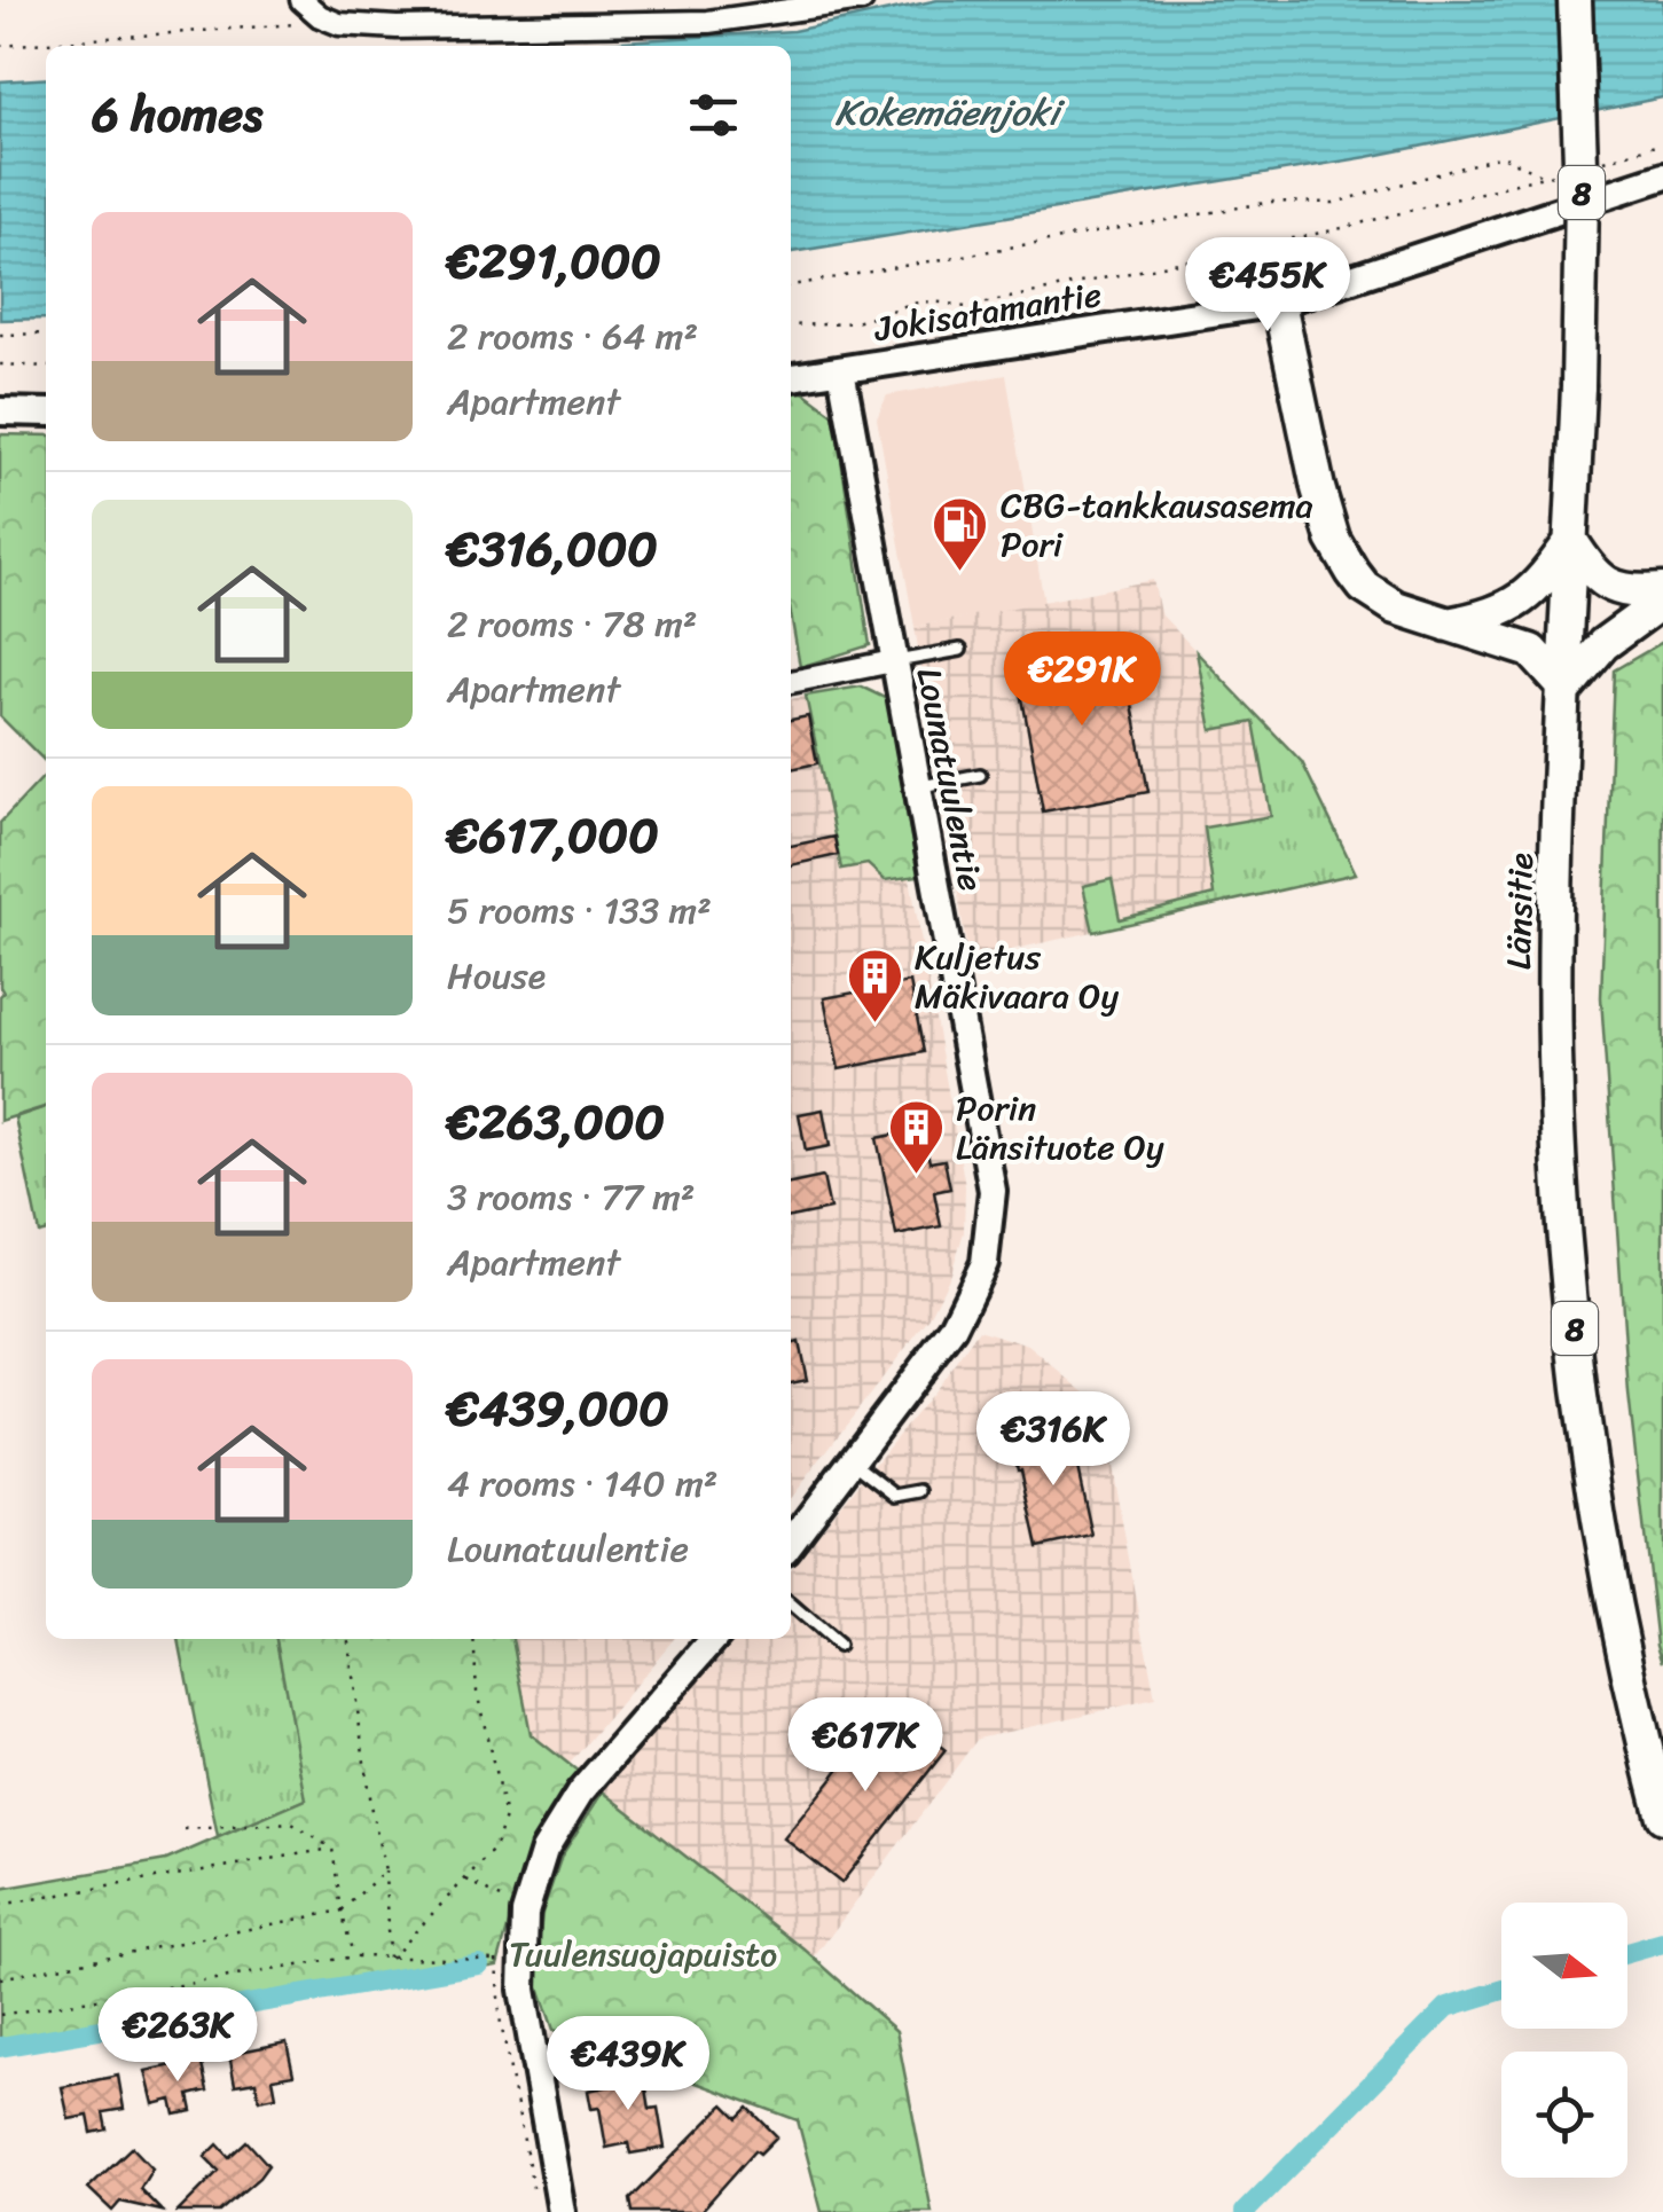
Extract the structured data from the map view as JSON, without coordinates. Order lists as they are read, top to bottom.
{
  "streets": {
    "highway": ["8", "Länsitie"],
    "street": ["Jokisatamantie", "Lounatuulentie"]
  },
  "crossings": [
    ["Jokisatamantie", "Lounatuulentie"]
  ],
  "water": ["Kokemäenjoki"],
  "parks": ["Tuulensuojapuisto"],
  "places": {
    "fuel station": ["CBG-tankkausasema Pori"],
    "building": ["Kuljetus Mäkivaara Oy", "Porin Länsituote Oy"]
  },
  "north": "right",
  "page": {
    "heading": "6 homes",
    "list": [
      {
        "name": "€291,000",
        "note": "2 rooms · 64 m² · Apartment"
      },
      {
        "name": "€316,000",
        "note": "2 rooms · 78 m² · Apartment"
      },
      {
        "name": "€617,000",
        "note": "5 rooms · 133 m² · House"
      },
      {
        "name": "€263,000",
        "note": "3 rooms · 77 m² · Apartment"
      },
      {
        "name": "€439,000",
        "note": "4 rooms · 140 m² · Lounatuulentie"
      }
    ],
    "price": [
      "€455K",
      "€291K",
      "€316K",
      "€617K",
      "€263K",
      "€439K"
    ]
  }
}
